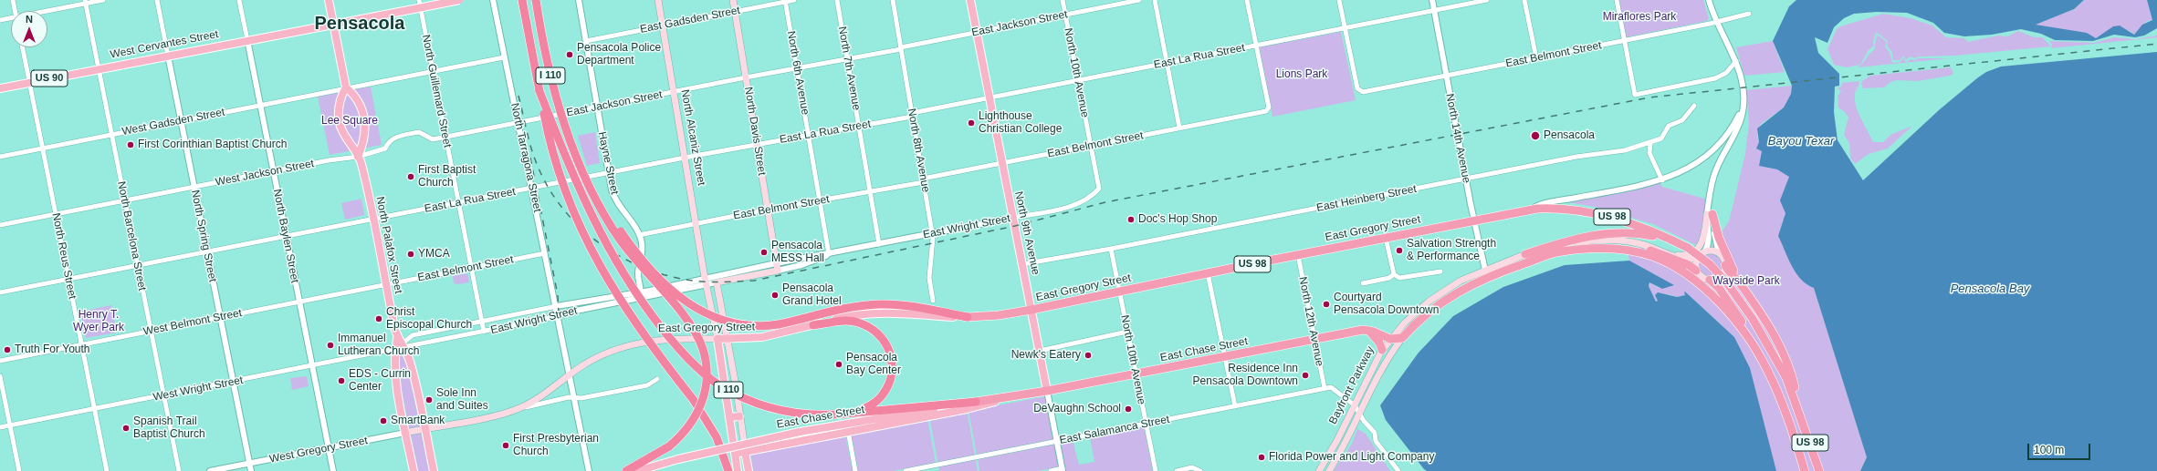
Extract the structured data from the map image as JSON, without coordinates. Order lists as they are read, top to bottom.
{
  "streets": {
    "highway": [
      "I 110",
      "US 98",
      "East Gregory Street",
      "East Chase Street",
      "Bayfront Parkway"
    ],
    "main road": [
      "West Cervantes Street",
      "US 90",
      "North Davis Street",
      "North Alcaniz Street",
      "East Wright Street",
      "North 9th Avenue",
      "North Palafox Street"
    ],
    "street": [
      "East Gadsden Street",
      "East Jackson Street",
      "East Belmont Street",
      "East La Rua Street",
      "North 7th Avenue",
      "North 6th Avenue",
      "North 10th Avenue",
      "North Guillemard Street",
      "West Gadsden Street",
      "North 14th Avenue",
      "North 8th Avenue",
      "North Tarragona Street",
      "Hayne Street",
      "West Jackson Street",
      "East Heinberg Street",
      "North Barcelona Street",
      "North Spring Street",
      "North Baylen Street",
      "North Reus Street",
      "North 12th Avenue",
      "West Belmont Street",
      "West Wright Street",
      "East Salamanca Street",
      "West Gregory Street"
    ]
  },
  "crossings": [
    ["East Gadsden Street", "North 6th Avenue"],
    ["East Gadsden Street", "North Davis Street"],
    ["East Gadsden Street", "North Alcaniz Street"],
    ["East Gadsden Street", "Hayne Street"],
    ["East Jackson Street", "North 7th Avenue"],
    ["East Jackson Street", "North 6th Avenue"],
    ["East Jackson Street", "North 10th Avenue"],
    ["East Jackson Street", "North Guillemard Street"],
    ["East Jackson Street", "North Davis Street"],
    ["East Jackson Street", "North Alcaniz Street"],
    ["East Jackson Street", "North 8th Avenue"],
    ["East Jackson Street", "North Tarragona Street"],
    ["East Jackson Street", "Hayne Street"],
    ["East Jackson Street", "West Jackson Street"],
    ["East Jackson Street", "North 9th Avenue"],
    ["East Jackson Street", "North Palafox Street"],
    ["West Cervantes Street", "US 90"],
    ["West Cervantes Street", "North Barcelona Street"],
    ["West Cervantes Street", "North Spring Street"],
    ["West Cervantes Street", "North Baylen Street"],
    ["West Cervantes Street", "North Palafox Street"],
    ["West Cervantes Street", "North Reus Street"],
    ["East Belmont Street", "East La Rua Street"],
    ["East Belmont Street", "North 7th Avenue"],
    ["East Belmont Street", "North 6th Avenue"],
    ["East Belmont Street", "North 10th Avenue"],
    ["East Belmont Street", "North Guillemard Street"],
    ["East Belmont Street", "North Davis Street"],
    ["East Belmont Street", "North Alcaniz Street"],
    ["East Belmont Street", "North 14th Avenue"],
    ["East Belmont Street", "North 8th Avenue"],
    ["East Belmont Street", "North Tarragona Street"],
    ["East Belmont Street", "Hayne Street"],
    ["East Belmont Street", "North 9th Avenue"],
    ["East Belmont Street", "North Palafox Street"],
    ["East Belmont Street", "West Belmont Street"],
    ["East La Rua Street", "North 7th Avenue"],
    ["East La Rua Street", "North 6th Avenue"],
    ["East La Rua Street", "North 10th Avenue"],
    ["East La Rua Street", "North Guillemard Street"],
    ["East La Rua Street", "North Davis Street"],
    ["East La Rua Street", "North Alcaniz Street"],
    ["East La Rua Street", "North 14th Avenue"],
    ["East La Rua Street", "North 8th Avenue"],
    ["East La Rua Street", "North Tarragona Street"],
    ["East La Rua Street", "Hayne Street"],
    ["East La Rua Street", "North 9th Avenue"],
    ["East La Rua Street", "North Barcelona Street"],
    ["East La Rua Street", "North Spring Street"],
    ["East La Rua Street", "North Baylen Street"],
    ["East La Rua Street", "North Palafox Street"],
    ["East La Rua Street", "North Reus Street"],
    ["North 7th Avenue", "East Wright Street"],
    ["North 6th Avenue", "East Wright Street"],
    ["North 10th Avenue", "East Heinberg Street"],
    ["North 10th Avenue", "East Wright Street"],
    ["North 10th Avenue", "East Gregory Street"],
    ["North 10th Avenue", "East Chase Street"],
    ["North 10th Avenue", "East Salamanca Street"],
    ["US 90", "North Palafox Street"],
    ["North Guillemard Street", "East Wright Street"],
    ["West Gadsden Street", "North Barcelona Street"],
    ["West Gadsden Street", "North Spring Street"],
    ["West Gadsden Street", "North Baylen Street"],
    ["West Gadsden Street", "North Palafox Street"],
    ["West Gadsden Street", "North Reus Street"],
    ["North Davis Street", "East Wright Street"],
    ["North Alcaniz Street", "East Wright Street"],
    ["North Alcaniz Street", "East Gregory Street"],
    ["North Alcaniz Street", "East Chase Street"],
    ["North 14th Avenue", "East Heinberg Street"],
    ["North 14th Avenue", "East Gregory Street"],
    ["North 14th Avenue", "Bayfront Parkway"],
    ["North 8th Avenue", "East Wright Street"],
    ["North Tarragona Street", "East Wright Street"],
    ["North Tarragona Street", "East Gregory Street"],
    ["West Jackson Street", "North Barcelona Street"],
    ["West Jackson Street", "North Spring Street"],
    ["West Jackson Street", "North Baylen Street"],
    ["West Jackson Street", "North Palafox Street"],
    ["West Jackson Street", "North Reus Street"],
    ["East Heinberg Street", "North 9th Avenue"],
    ["US 98", "East Gregory Street"],
    ["US 98", "Bayfront Parkway"],
    ["East Wright Street", "North 9th Avenue"],
    ["East Wright Street", "North Palafox Street"],
    ["East Wright Street", "West Wright Street"],
    ["East Gregory Street", "North 9th Avenue"],
    ["East Gregory Street", "North Palafox Street"],
    ["East Gregory Street", "North 12th Avenue"],
    ["East Gregory Street", "West Gregory Street"],
    ["North 9th Avenue", "East Chase Street"],
    ["North 9th Avenue", "East Salamanca Street"],
    ["North Barcelona Street", "West Belmont Street"],
    ["North Barcelona Street", "West Wright Street"],
    ["North Spring Street", "West Belmont Street"],
    ["North Spring Street", "West Wright Street"],
    ["North Spring Street", "West Gregory Street"],
    ["North Baylen Street", "West Belmont Street"],
    ["North Baylen Street", "West Wright Street"],
    ["North Baylen Street", "West Gregory Street"],
    ["North Palafox Street", "West Belmont Street"],
    ["North Palafox Street", "West Wright Street"],
    ["North Palafox Street", "West Gregory Street"],
    ["North Reus Street", "West Belmont Street"],
    ["North Reus Street", "West Wright Street"],
    ["North 12th Avenue", "East Chase Street"],
    ["North 12th Avenue", "East Salamanca Street"]
  ],
  "districts": ["Pensacola"],
  "water": ["Bayou Texar", "Pensacola Bay"],
  "parks": [
    "Miraflores Park",
    "Lions Park",
    "Lee Square",
    "Wayside Park",
    "Henry T. Wyer Park"
  ],
  "places": [
    "Pensacola Police Department",
    "Lighthouse Christian College",
    "Pensacola",
    "First Corinthian Baptist Church",
    "First Baptist Church",
    "Doc's Hop Shop",
    "Salvation Strength & Performance",
    "Pensacola MESS Hall",
    "YMCA",
    "Pensacola Grand Hotel",
    "Courtyard Pensacola Downtown",
    "Christ Episcopal Church",
    "Immanuel Lutheran Church",
    "Truth For Youth",
    "Newk's Eatery",
    "Pensacola Bay Center",
    "Residence Inn Pensacola Downtown",
    "EDS - Currin Center",
    "Sole Inn and Suites",
    "DeVaughn School",
    "SmartBank",
    "Spanish Trail Baptist Church",
    "First Presbyterian Church",
    "Florida Power and Light Company"
  ],
  "scale_bar": "100 m",
  "north": "top"
}
